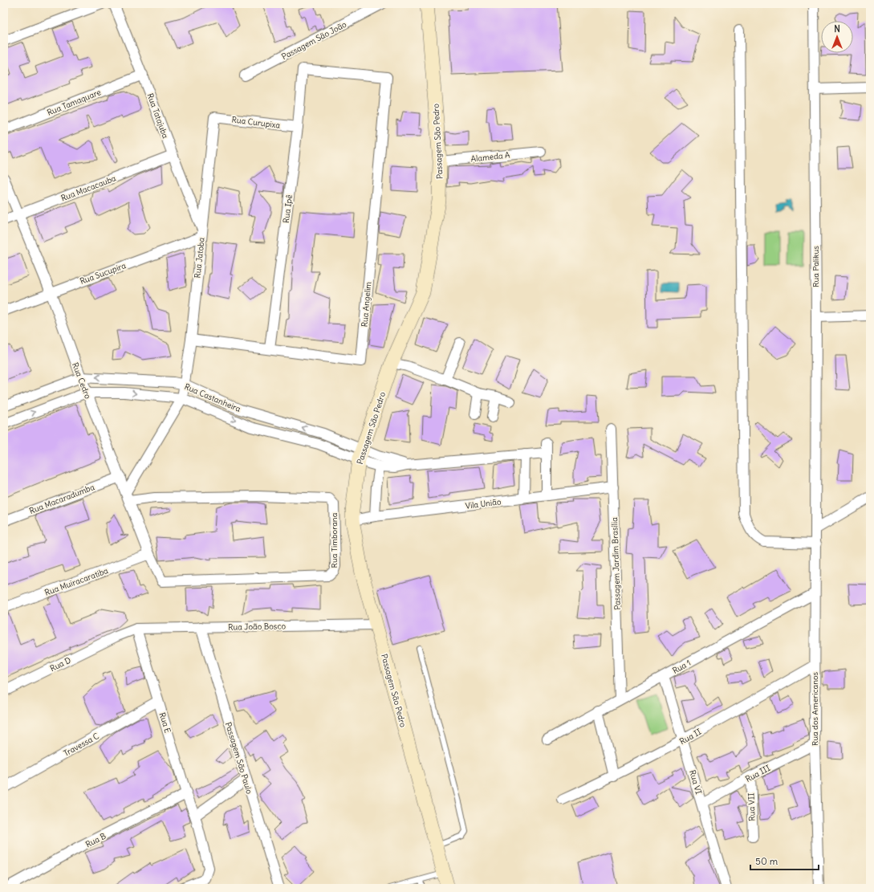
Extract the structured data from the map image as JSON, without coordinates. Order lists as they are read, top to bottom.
{
  "streets": {
    "street": [
      "Passagem São João",
      "Rua Tamaquare",
      "Rua Tatajuba",
      "Rua Curupixa",
      "Passagem São Pedro",
      "Alameda A",
      "Rua Macacauba",
      "Rua Ipê",
      "Rua Jatoba",
      "Rua Palikus",
      "Rua Sucupira",
      "Rua Angelim",
      "Rua Cedro",
      "Rua Castanheira",
      "Rua Macaradumba",
      "Vila União",
      "Rua Timborana",
      "Passagem Jardim Brasília",
      "Rua Muiracaratiba",
      "Rua João Bosco",
      "Rua D",
      "Rua 1",
      "Rua dos Americanos",
      "Rua E",
      "Rua II",
      "Travessa C",
      "Passagem São Paulo",
      "Rua III",
      "Rua VI",
      "Rua VII",
      "Rua B"
    ]
  },
  "crossings": [
    ["Rua Tamaquare", "Rua Tatajuba"],
    ["Rua Tatajuba", "Rua Macacauba"],
    ["Rua Tatajuba", "Rua Jatoba"],
    ["Rua Tatajuba", "Rua Sucupira"],
    ["Rua Curupixa", "Rua Ipê"],
    ["Rua Curupixa", "Rua Jatoba"],
    ["Passagem São Pedro", "Alameda A"],
    ["Passagem São Pedro", "Rua Castanheira"],
    ["Passagem São Pedro", "Vila União"],
    ["Passagem São Pedro", "Rua João Bosco"],
    ["Rua Macacauba", "Rua Cedro"],
    ["Rua Ipê", "Rua Angelim"],
    ["Rua Jatoba", "Rua Sucupira"],
    ["Rua Jatoba", "Rua Angelim"],
    ["Rua Jatoba", "Rua Cedro"],
    ["Rua Jatoba", "Rua Castanheira"],
    ["Rua Jatoba", "Rua Timborana"],
    ["Rua Palikus", "Rua dos Americanos"],
    ["Rua Sucupira", "Rua Cedro"],
    ["Rua Cedro", "Rua Castanheira"],
    ["Rua Cedro", "Rua Macaradumba"],
    ["Rua Cedro", "Rua Timborana"],
    ["Rua Cedro", "Rua Muiracaratiba"],
    ["Vila União", "Passagem Jardim Brasília"],
    ["Passagem Jardim Brasília", "Rua 1"],
    ["Rua João Bosco", "Rua D"],
    ["Rua João Bosco", "Rua E"],
    ["Rua João Bosco", "Passagem São Paulo"],
    ["Rua D", "Rua E"],
    ["Rua 1", "Rua dos Americanos"],
    ["Rua 1", "Rua VI"],
    ["Rua dos Americanos", "Rua II"],
    ["Rua dos Americanos", "Rua III"],
    ["Rua E", "Travessa C"],
    ["Rua E", "Rua B"],
    ["Rua II", "Rua VI"],
    ["Rua III", "Rua VI"],
    ["Rua III", "Rua VII"]
  ],
  "scale_bar": "50 m",
  "north": "top"
}
